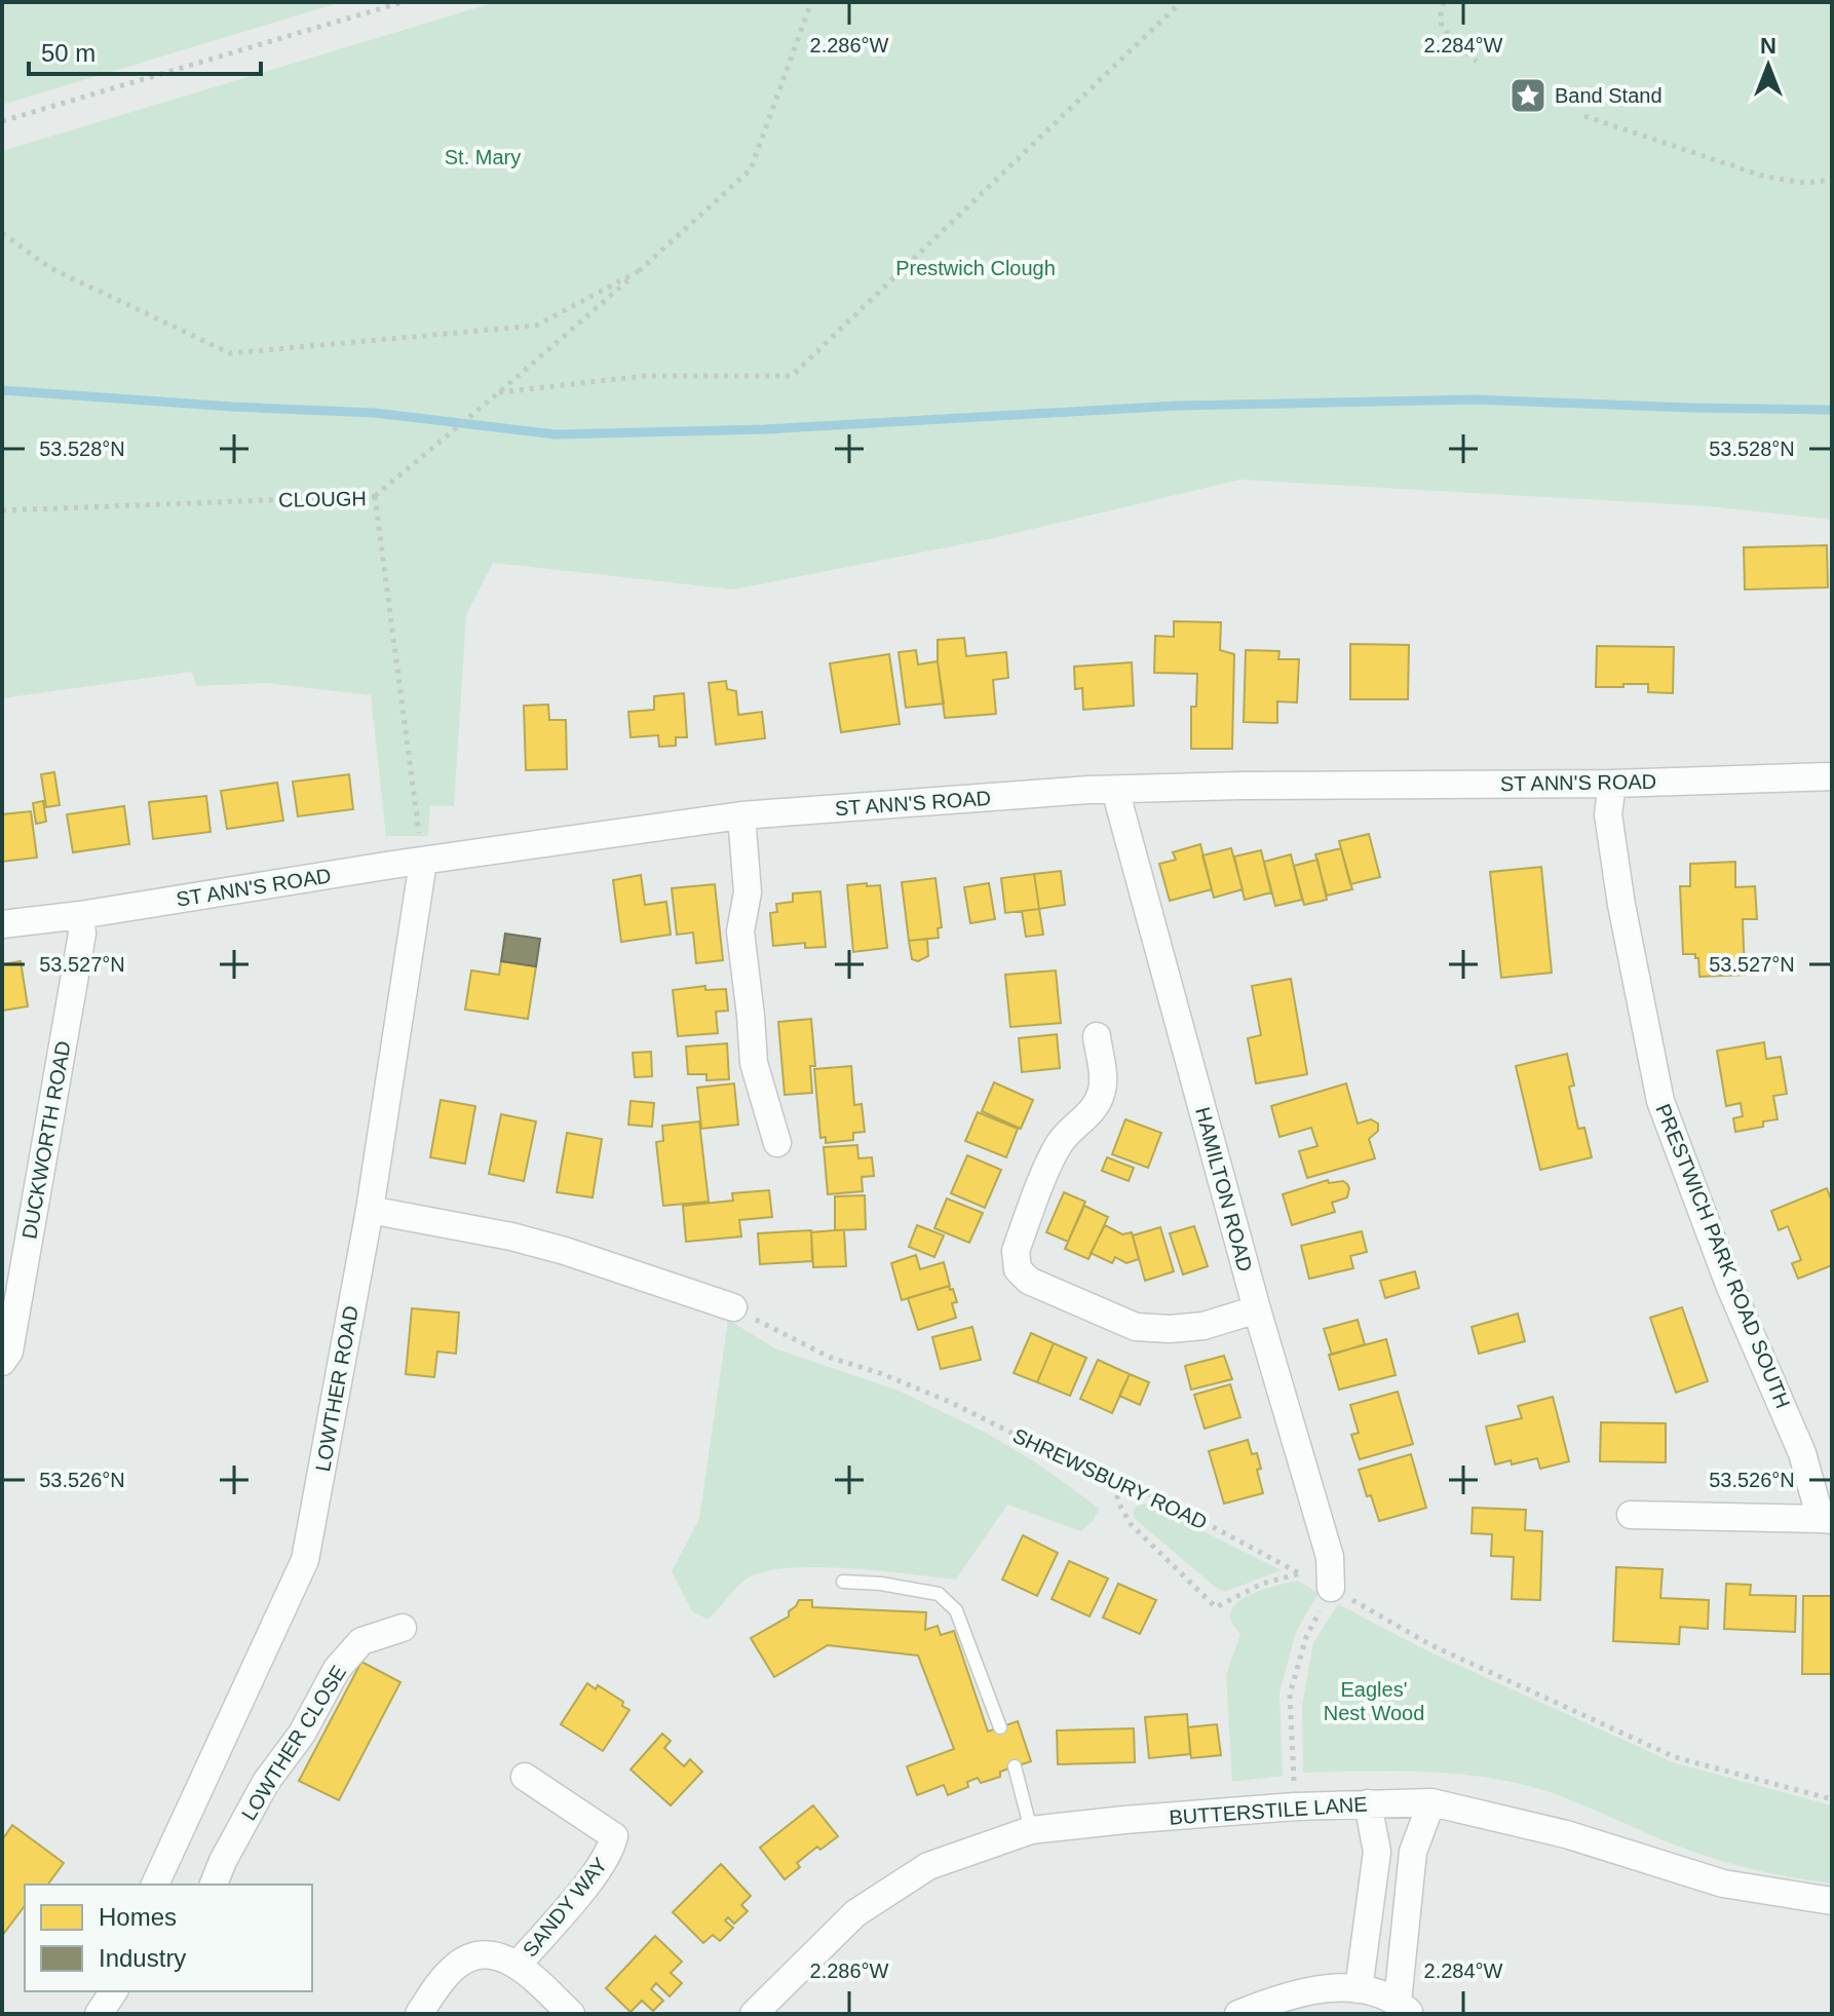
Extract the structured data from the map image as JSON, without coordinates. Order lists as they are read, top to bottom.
{
  "streets": {
    "street": [
      "ST ANN'S ROAD",
      "DUCKWORTH ROAD",
      "HAMILTON ROAD",
      "PRESTWICH PARK ROAD SOUTH",
      "LOWTHER ROAD",
      "LOWTHER CLOSE",
      "BUTTERSTILE LANE",
      "SANDY WAY"
    ],
    "path": ["CLOUGH", "SHREWSBURY ROAD"]
  },
  "crossings": [
    ["CLOUGH", "ST ANN'S ROAD"],
    ["CLOUGH", "LOWTHER ROAD"],
    ["ST ANN'S ROAD", "DUCKWORTH ROAD"],
    ["ST ANN'S ROAD", "HAMILTON ROAD"],
    ["ST ANN'S ROAD", "PRESTWICH PARK ROAD SOUTH"],
    ["ST ANN'S ROAD", "LOWTHER ROAD"],
    ["HAMILTON ROAD", "SHREWSBURY ROAD"]
  ],
  "parks": ["St. Mary", "Prestwich Clough", "Eagles' Nest Wood"],
  "places": {
    "place": ["Band Stand"]
  },
  "legend": ["Homes", "Industry"],
  "scale_bar": "50 m",
  "north": "top",
  "coordinates": [
    "2.286°W",
    "2.284°W",
    "53.528°N",
    "53.527°N",
    "53.526°N"
  ]
}
